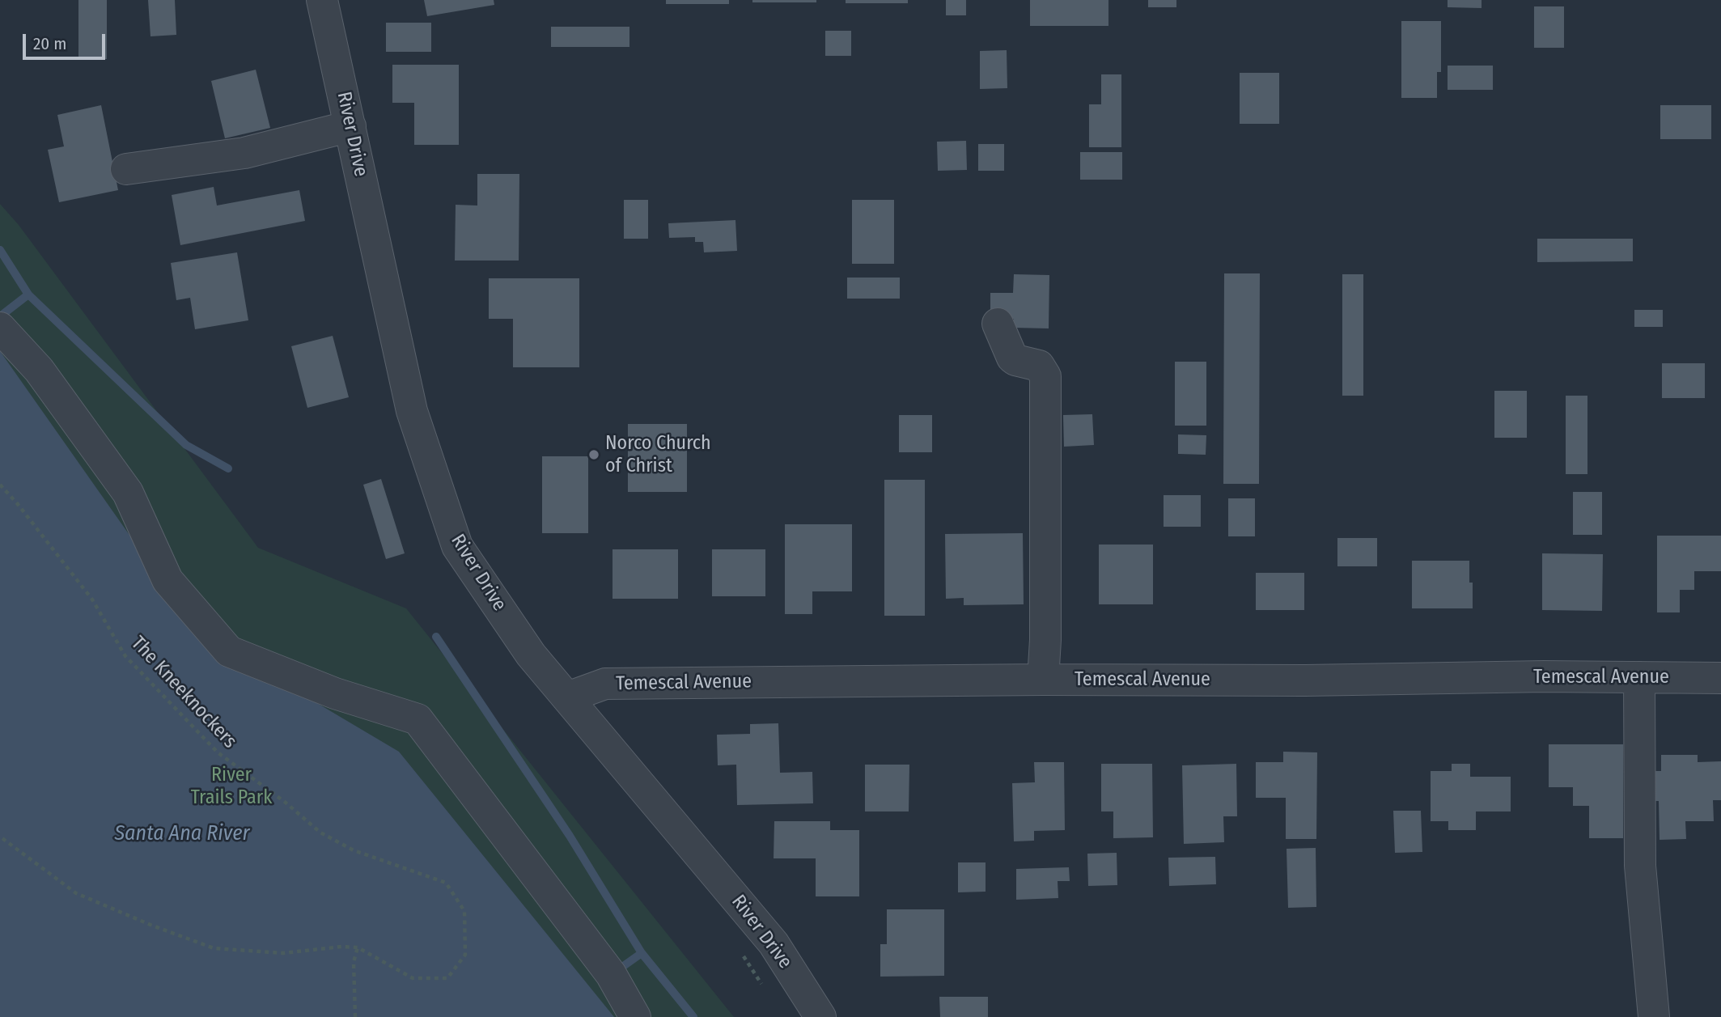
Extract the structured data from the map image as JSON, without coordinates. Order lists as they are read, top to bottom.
{
  "streets": {
    "street": ["River Drive", "Temescal Avenue"],
    "path": ["The Kneeknockers"]
  },
  "crossings": [
    ["River Drive", "Temescal Avenue"]
  ],
  "water": ["Santa Ana River"],
  "parks": ["River Trails Park"],
  "places": ["Norco Church of Christ"],
  "scale_bar": "20 m"
}
